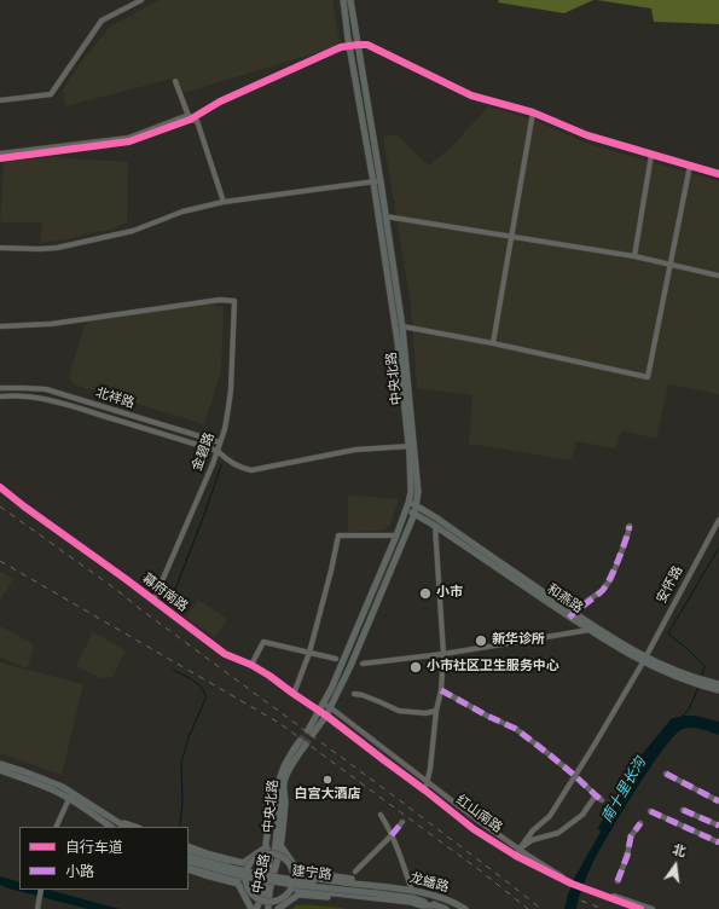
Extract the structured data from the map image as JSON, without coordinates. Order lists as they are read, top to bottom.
{
  "streets": {
    "main road": [
      "中央北路",
      "和燕路",
      "中央路",
      "建宁路",
      "龙蟠路"
    ],
    "street": [
      "北祥路",
      "金碧路",
      "安怀路",
      "幕府南路",
      "红山南路"
    ]
  },
  "crossings": [
    ["中央北路", "幕府南路"],
    ["中央北路", "和燕路"],
    ["中央北路", "红山南路"],
    ["中央北路", "中央路"],
    ["北祥路", "金碧路"],
    ["金碧路", "幕府南路"],
    ["安怀路", "和燕路"],
    ["安怀路", "红山南路"],
    ["幕府南路", "红山南路"],
    ["建宁路", "龙蟠路"]
  ],
  "water": ["南十里长沟"],
  "places": [
    "小市",
    "新华诊所",
    "小市社区卫生服务中心",
    "白宫大酒店"
  ],
  "legend": ["自行车道", "小路"],
  "north": "top"
}
